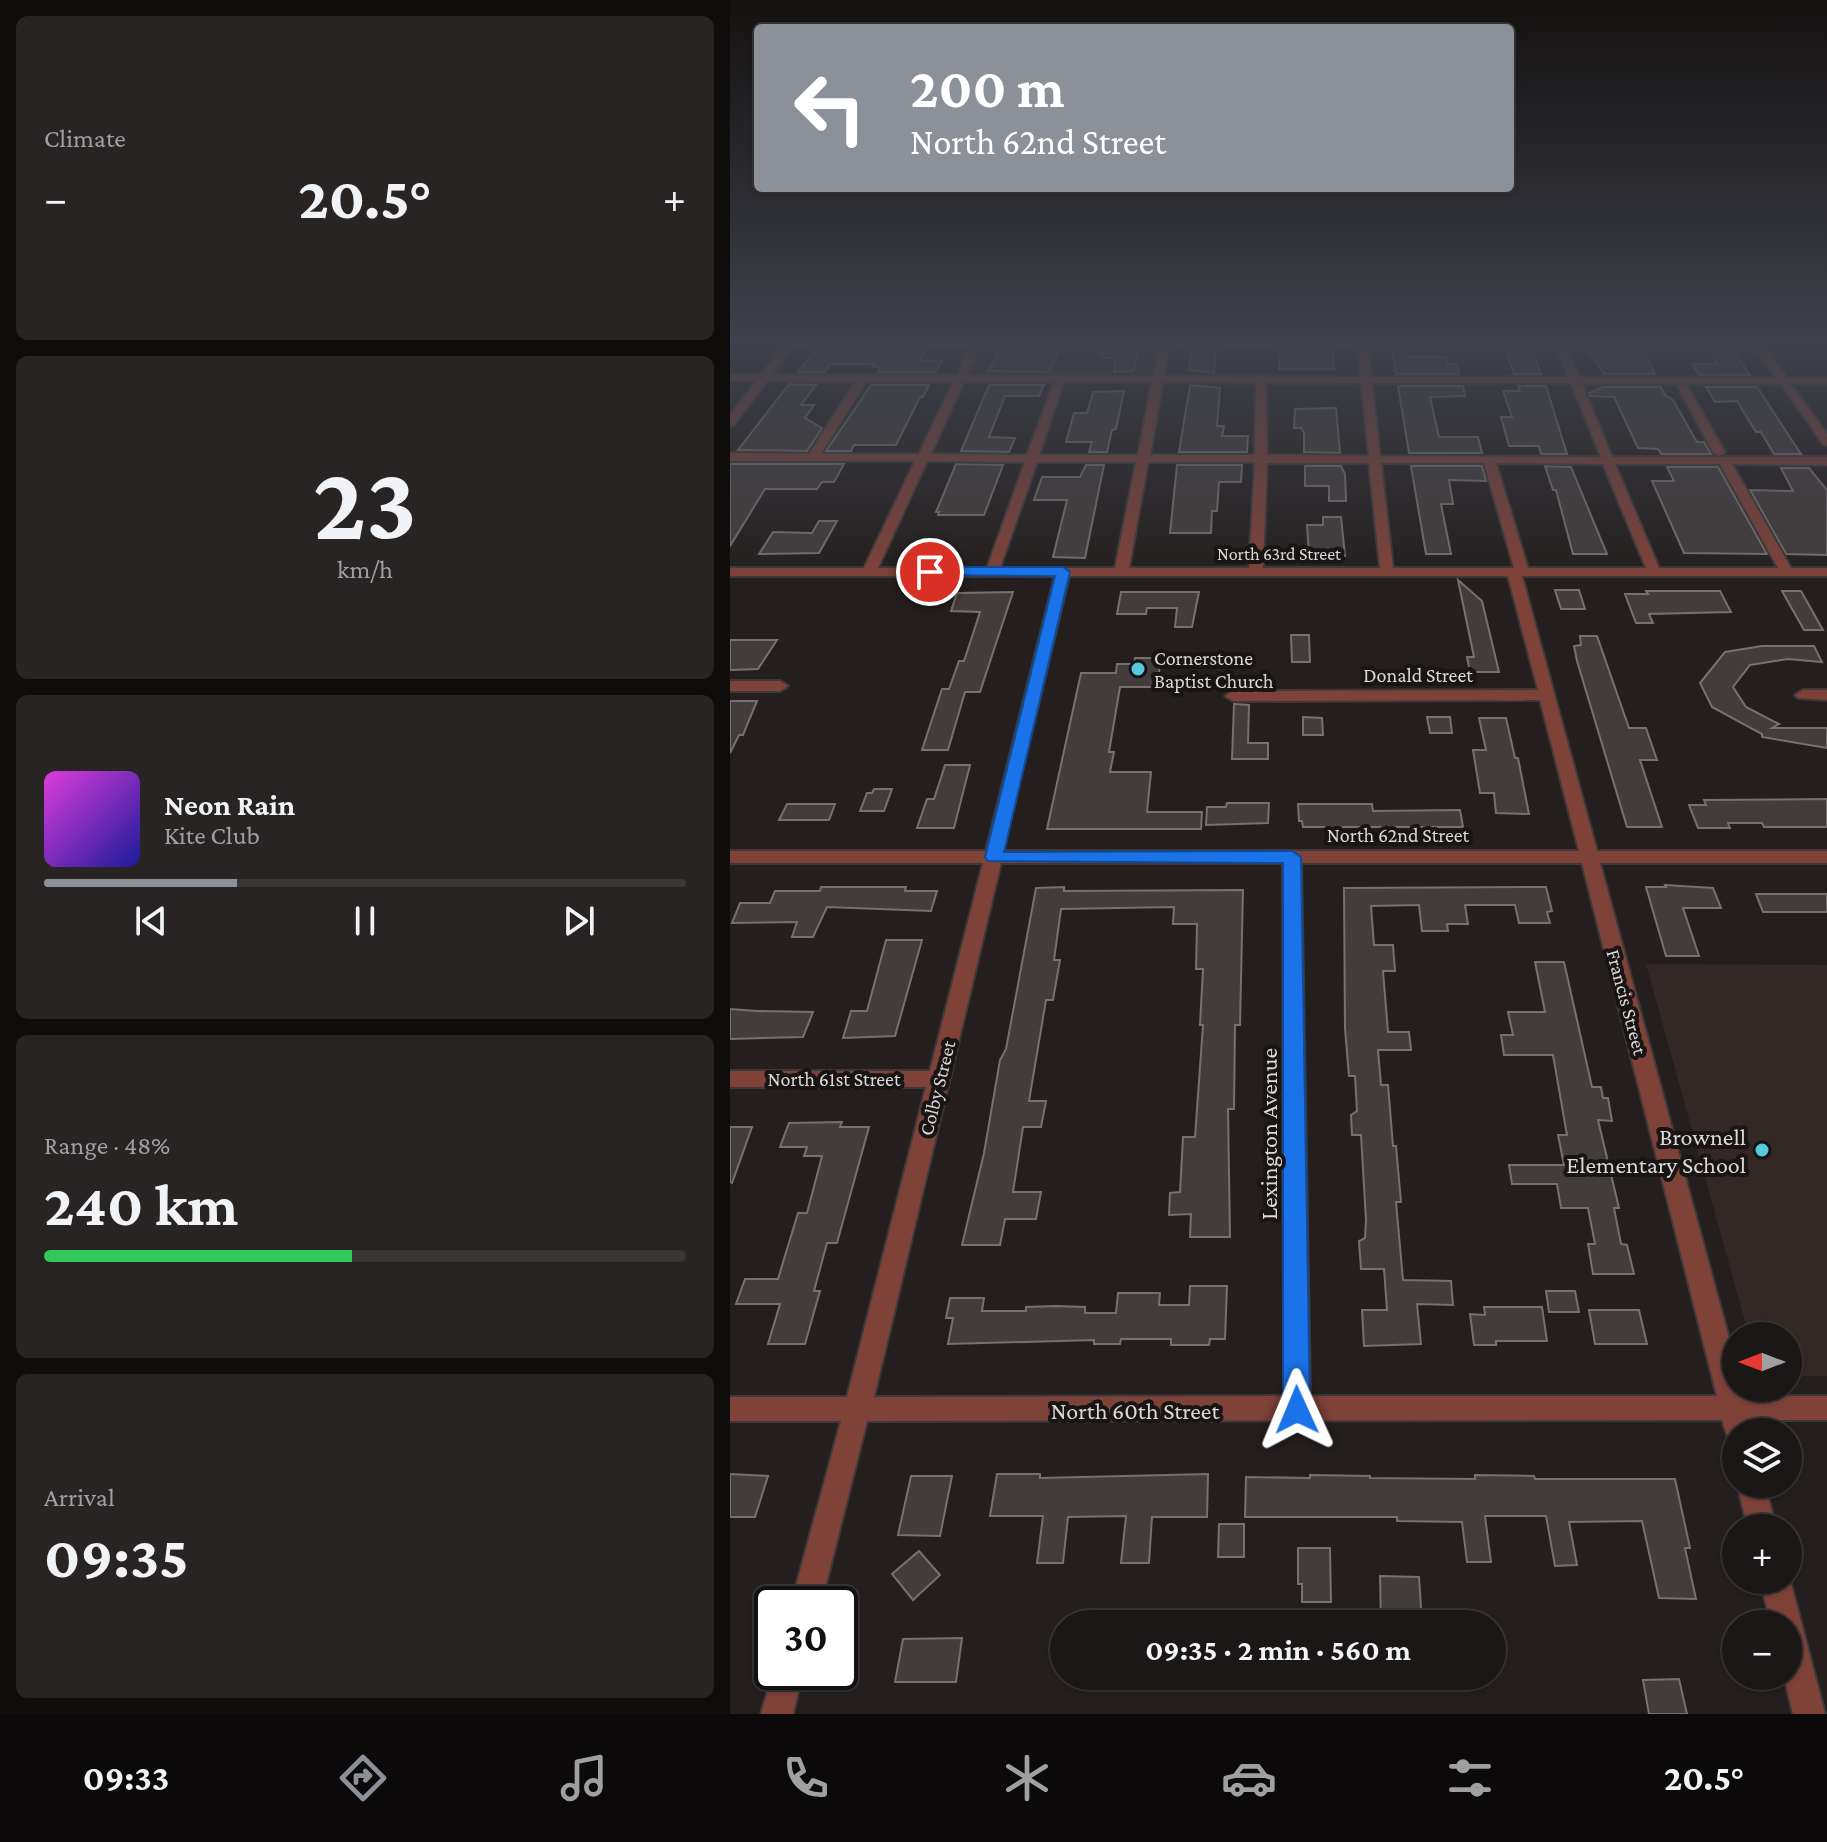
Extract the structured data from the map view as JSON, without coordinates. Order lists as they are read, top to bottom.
{
  "streets": {
    "street": [
      "North 63rd Street",
      "Donald Street",
      "North 62nd Street",
      "Francis Street",
      "North 61st Street",
      "Colby Street",
      "Lexington Avenue",
      "North 60th Street"
    ]
  },
  "crossings": [
    ["North 63rd Street", "Francis Street"],
    ["North 63rd Street", "Colby Street"],
    ["Donald Street", "Francis Street"],
    ["North 62nd Street", "Francis Street"],
    ["North 62nd Street", "Colby Street"],
    ["North 62nd Street", "Lexington Avenue"],
    ["North 61st Street", "Colby Street"],
    ["Colby Street", "North 60th Street"],
    ["Lexington Avenue", "North 60th Street"]
  ],
  "places": ["Cornerstone Baptist Church", "Brownell Elementary School"],
  "north": "left",
  "page": {
    "tile": [
      "Climate",
      ["23", "km/h"],
      ["Range · 48%", "240 km"],
      ["Arrival", "09:35"]
    ],
    "turn": ["200 m", "North 62nd Street"],
    "heat": ["−", "20.5°", "+"],
    "song": ["Neon Rain", "Kite Club"],
    "map_buttons": ["+", "−"],
    "limit": "30",
    "trip": "09:35 · 2 min · 560 m",
    "tabs": ["09:33", "20.5°"]
  }
}
